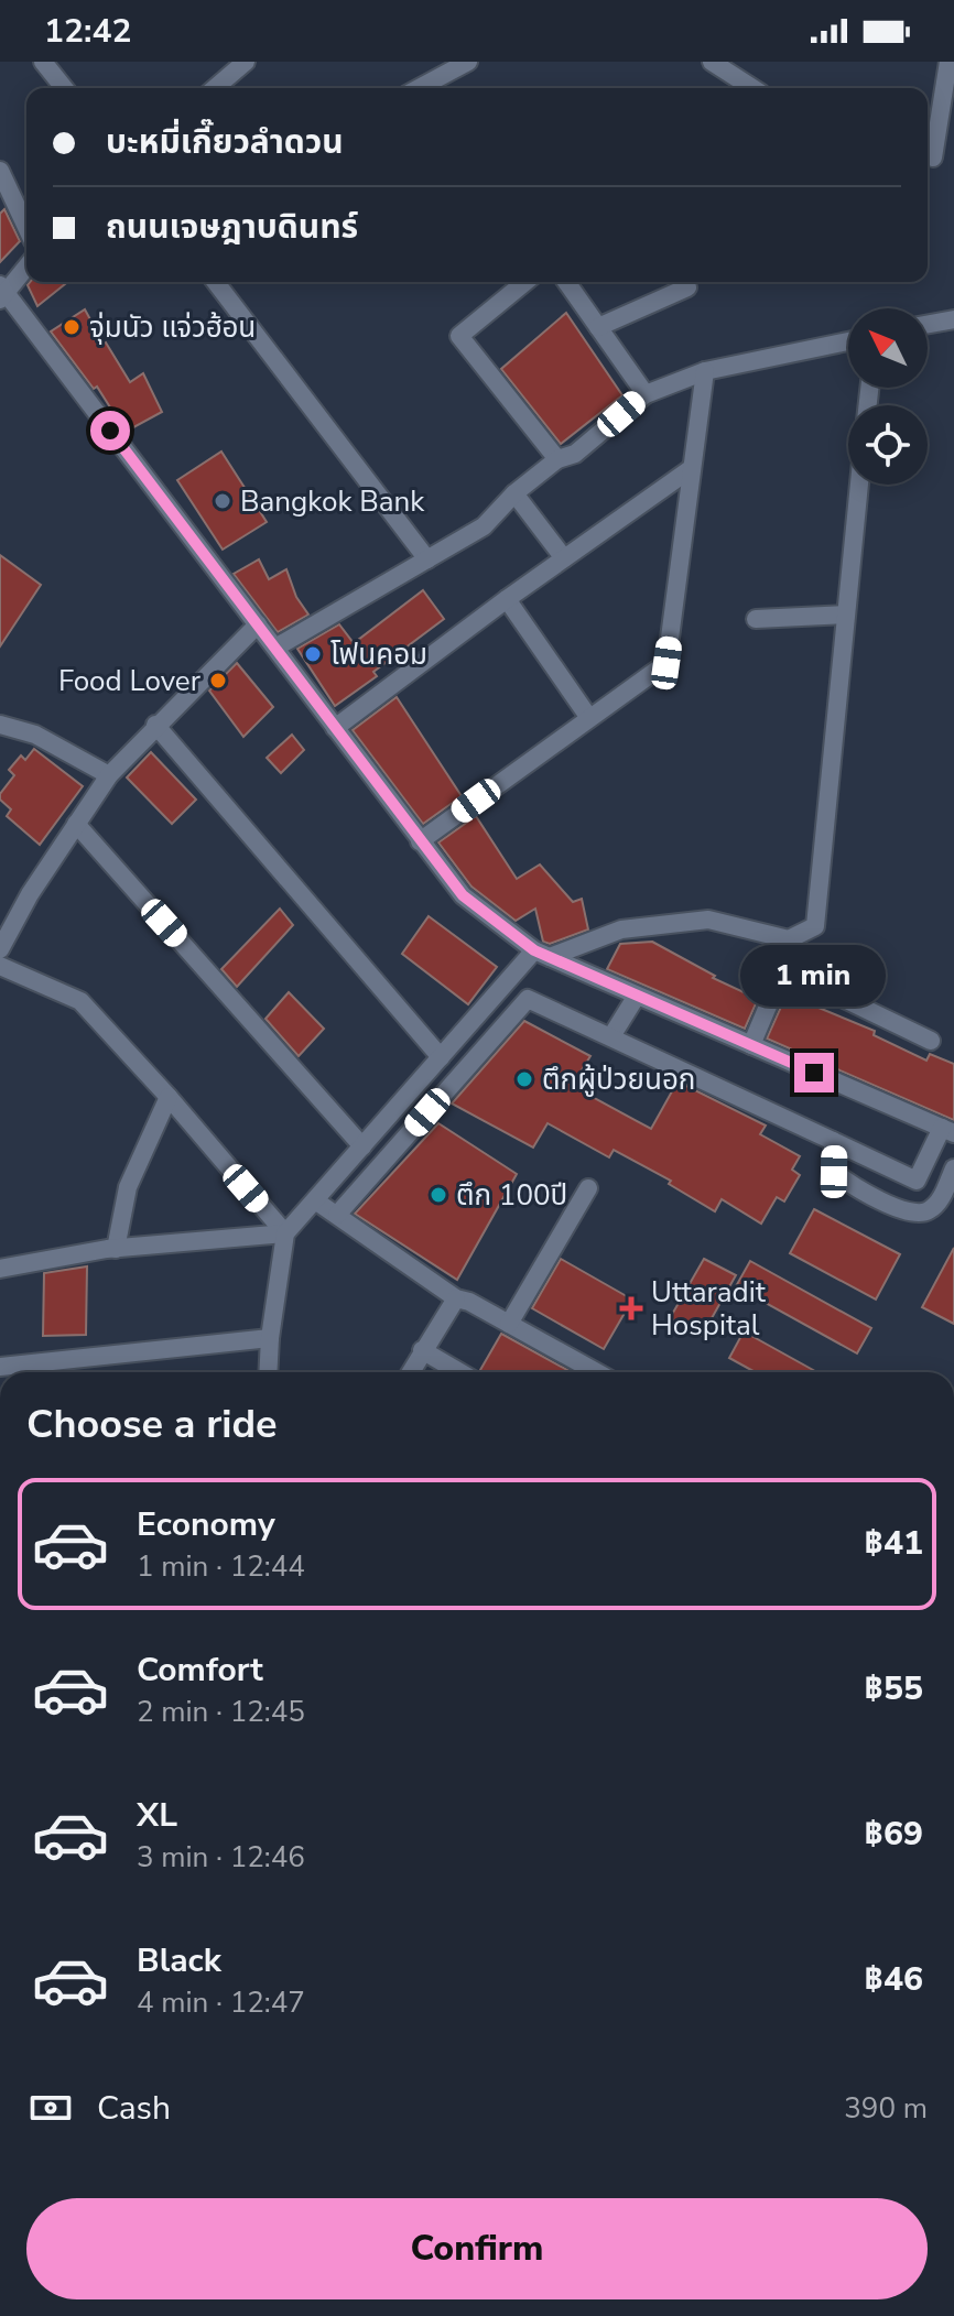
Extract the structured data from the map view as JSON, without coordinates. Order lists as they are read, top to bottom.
{
  "places": {
    "other": [
      "จุ่มนัว แจ่วฮ้อน",
      "Bangkok Bank",
      "โฟนคอม",
      "Food Lover",
      "ตึกผู้ป่วยนอก",
      "ตึก 100ปี"
    ],
    "health": ["Uttaradit Hospital"]
  },
  "north": "top left",
  "page": {
    "status": "12:42",
    "banner": ["บะหมี่เกี๊ยวลำดวน", "ถนนเจษฎาบดินทร์"],
    "bubble": "1 min",
    "heading": "Choose a ride",
    "list": [
      {
        "name": "Economy",
        "note": "1 min · 12:44",
        "value": "฿41"
      },
      {
        "name": "Comfort",
        "note": "2 min · 12:45",
        "value": "฿55"
      },
      {
        "name": "XL",
        "note": "3 min · 12:46",
        "value": "฿69"
      },
      {
        "name": "Black",
        "note": "4 min · 12:47",
        "value": "฿46"
      }
    ],
    "pay": ["Cash", "390 m"],
    "buttons": "Confirm"
  }
}
